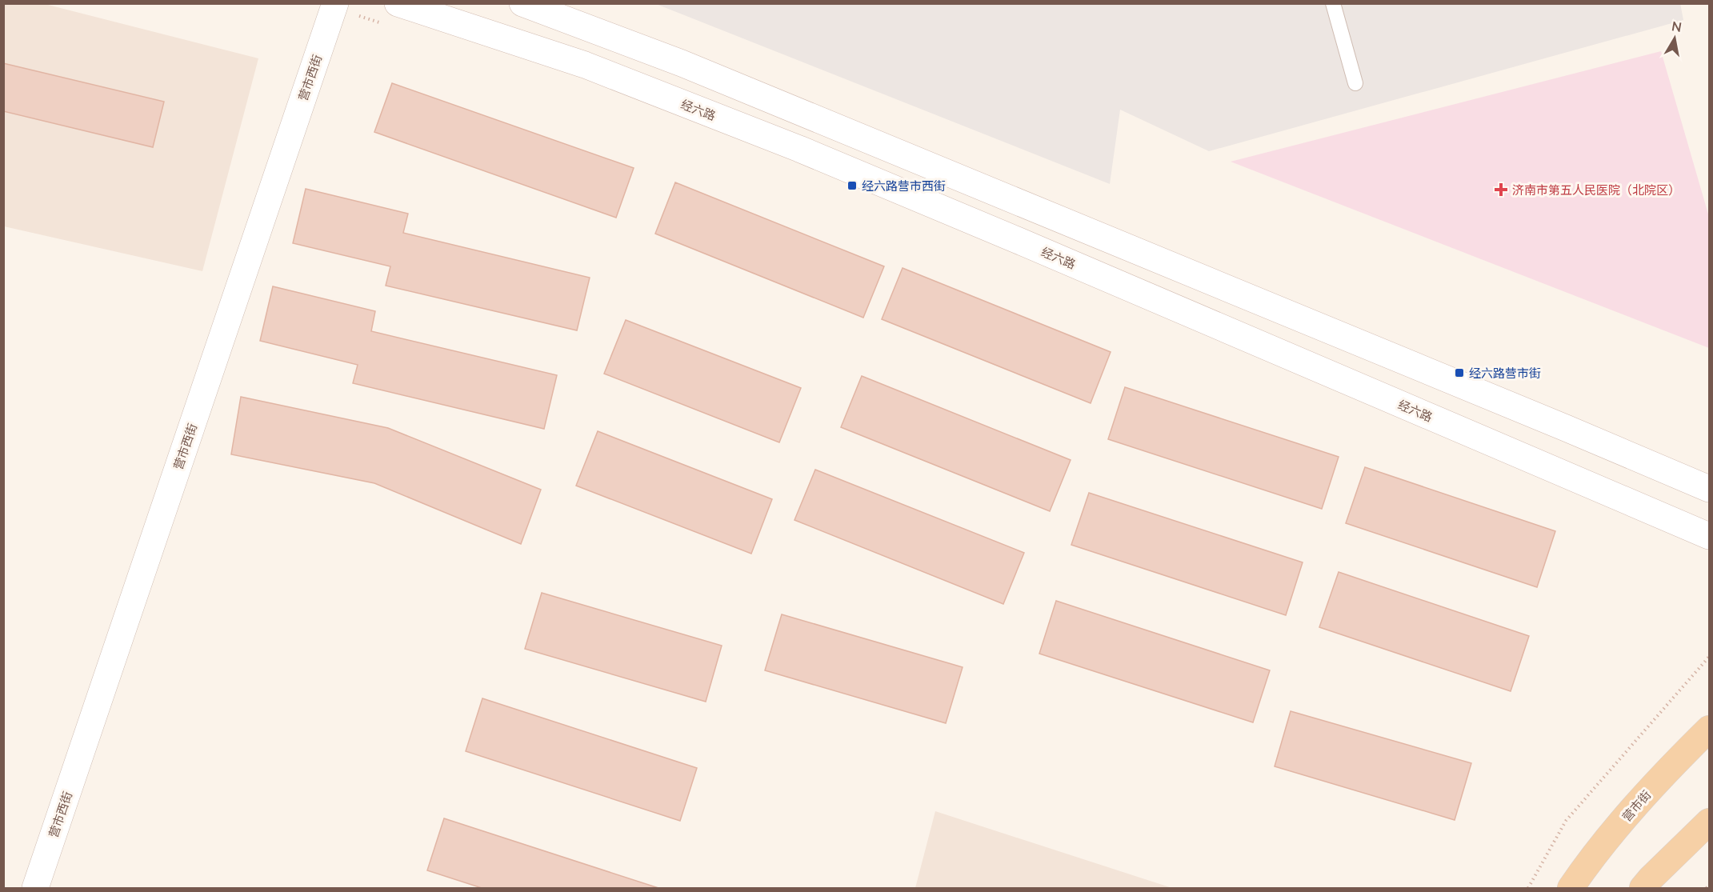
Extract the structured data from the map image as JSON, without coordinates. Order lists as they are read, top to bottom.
{
  "streets": {
    "main road": ["营市西街", "经六路", "营市街"]
  },
  "places": {
    "transit": ["经六路营市西街", "经六路营市街"],
    "health": ["济南市第五人民医院（北院区）"]
  },
  "north": "top"
}
